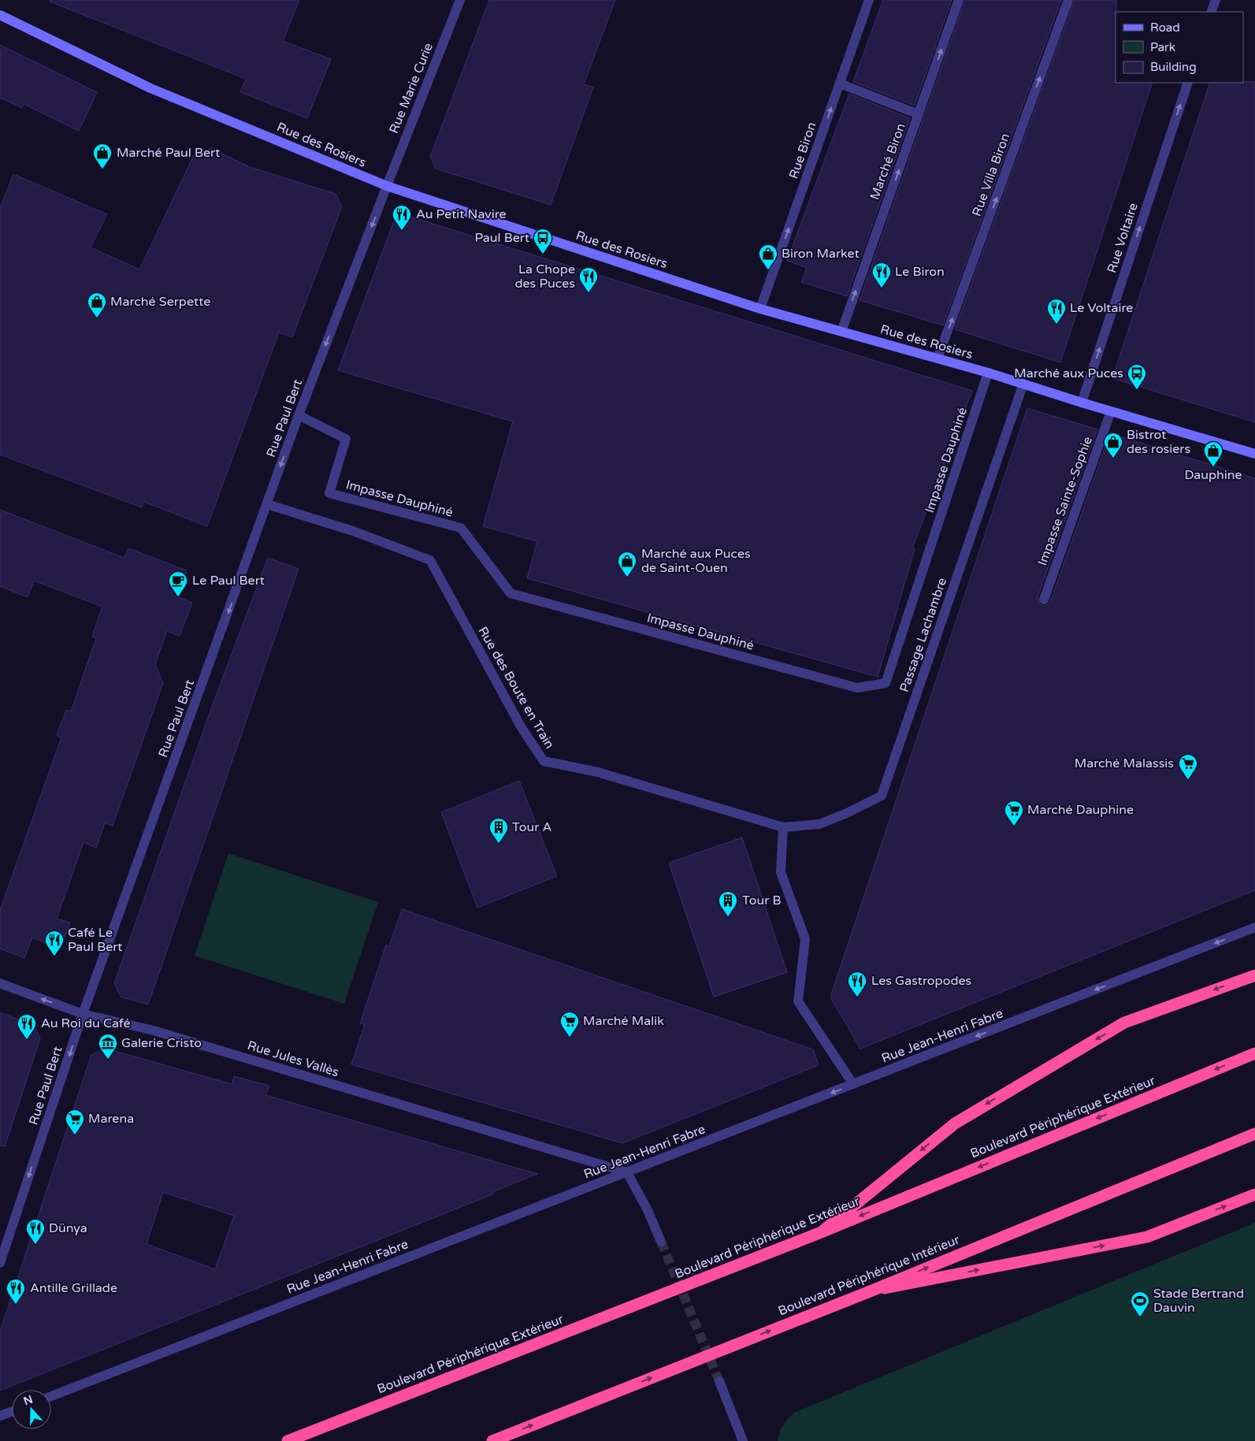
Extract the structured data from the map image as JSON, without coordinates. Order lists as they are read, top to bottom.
{
  "streets": {
    "highway": ["Boulevard Périphérique Extérieur", "Boulevard Périphérique Intérieur"],
    "street": [
      "Rue Marie Curie",
      "Rue des Rosiers",
      "Rue Biron",
      "Marché Biron",
      "Rue Villa Biron",
      "Rue Voltaire",
      "Rue Paul Bert",
      "Impasse Dauphiné",
      "Impasse Sainte-Sophie",
      "Passage Lachambre",
      "Rue des Boute en Train",
      "Rue Jean-Henri Fabre",
      "Rue Jules Vallès"
    ]
  },
  "crossings": [
    ["Rue Marie Curie", "Rue des Rosiers"],
    ["Rue Marie Curie", "Rue Paul Bert"],
    ["Rue des Rosiers", "Rue Biron"],
    ["Rue des Rosiers", "Marché Biron"],
    ["Rue des Rosiers", "Rue Villa Biron"],
    ["Rue des Rosiers", "Rue Voltaire"],
    ["Rue des Rosiers", "Rue Paul Bert"],
    ["Rue des Rosiers", "Impasse Dauphiné"],
    ["Rue des Rosiers", "Impasse Sainte-Sophie"],
    ["Rue des Rosiers", "Passage Lachambre"],
    ["Rue Paul Bert", "Impasse Dauphiné"],
    ["Rue Paul Bert", "Rue des Boute en Train"],
    ["Rue Paul Bert", "Rue Jules Vallès"],
    ["Passage Lachambre", "Rue des Boute en Train"],
    ["Rue Jean-Henri Fabre", "Rue Jules Vallès"]
  ],
  "one_way": [
    "Rue Biron",
    "Marché Biron",
    "Rue Villa Biron",
    "Rue Voltaire",
    "Rue Paul Bert",
    "Rue Jean-Henri Fabre"
  ],
  "places": {
    "shop": [
      "Marché Paul Bert",
      "Biron Market",
      "Marché Serpette",
      "Bistrot des rosiers",
      "Dauphine",
      "Marché aux Puces de Saint-Ouen"
    ],
    "restaurant": [
      "Au Petit Navire",
      "Le Biron",
      "La Chope des Puces",
      "Le Voltaire",
      "Café Le Paul Bert",
      "Les Gastropodes",
      "Au Roi du Café",
      "Dünya",
      "Antille Grillade"
    ],
    "bus stop": ["Paul Bert", "Marché aux Puces"],
    "cafe": ["Le Paul Bert"],
    "supermarket": [
      "Marché Malassis",
      "Marché Dauphine",
      "Marché Malik",
      "Marena"
    ],
    "building": ["Tour A", "Tour B"],
    "museum": ["Galerie Cristo"],
    "sports": ["Stade Bertrand Dauvin"]
  },
  "legend": ["Road", "Park", "Building"],
  "north": "top"
}
